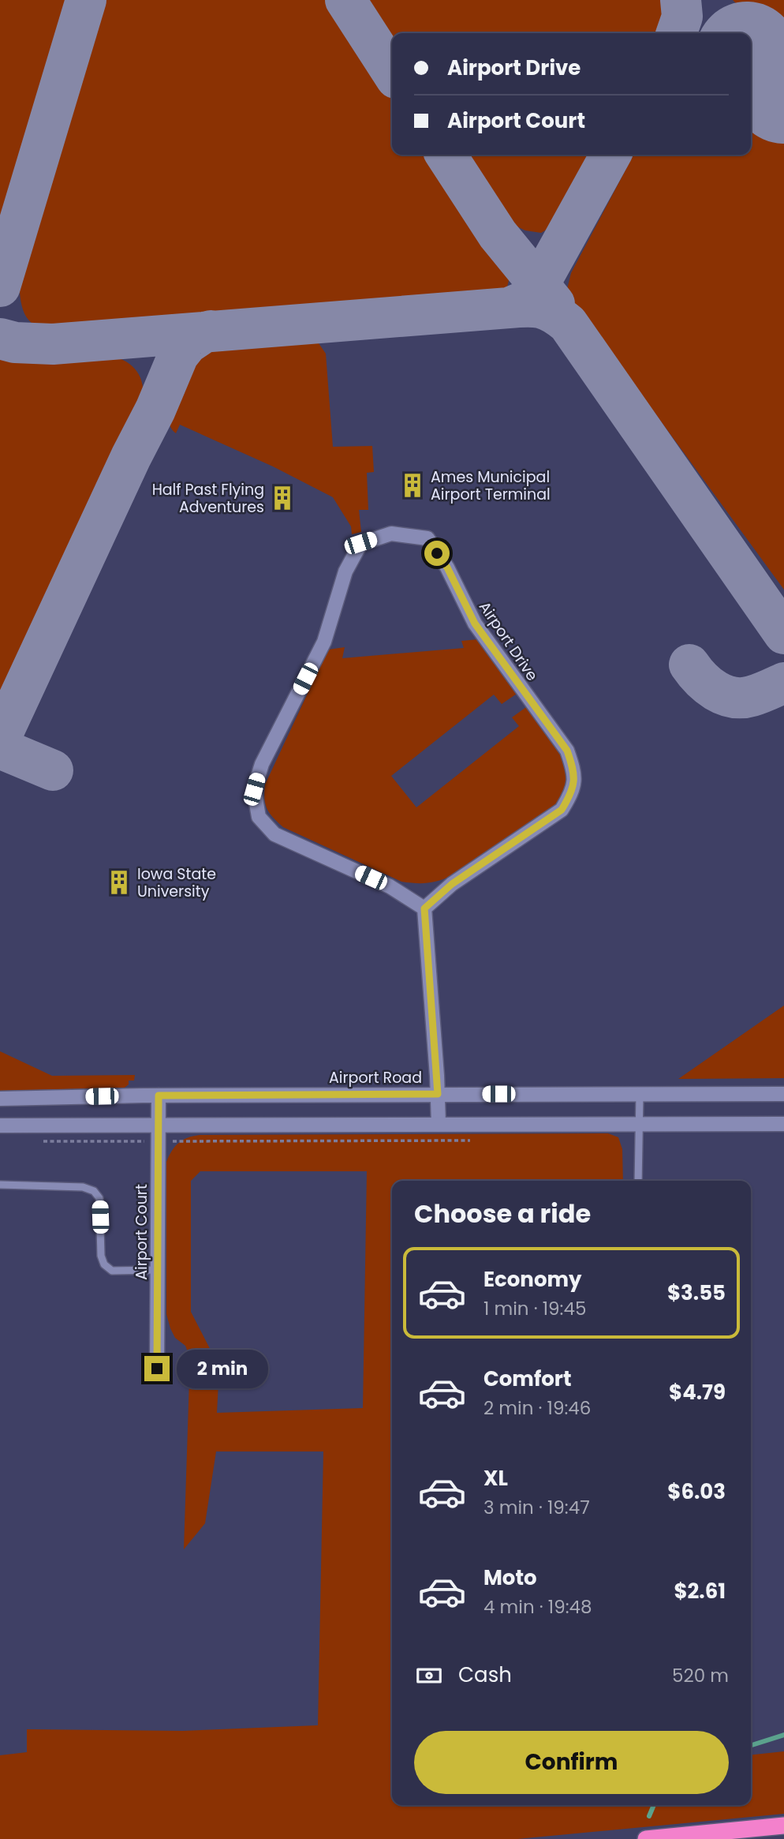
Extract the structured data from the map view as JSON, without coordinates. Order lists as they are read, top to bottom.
{
  "streets": {
    "main road": ["Airport Drive", "Airport Road", "Airport Court"]
  },
  "crossings": [
    ["Airport Road", "Airport Court"]
  ],
  "places": {
    "building": ["Ames Municipal Airport Terminal", "Half Past Flying Adventures", "Iowa State University"]
  },
  "page": {
    "banner": ["Airport Drive", "Airport Court"],
    "heading": "Choose a ride",
    "list": [
      {
        "name": "Economy",
        "note": "1 min · 19:45",
        "value": "$3.55"
      },
      {
        "name": "Comfort",
        "note": "2 min · 19:46",
        "value": "$4.79"
      },
      {
        "name": "XL",
        "note": "3 min · 19:47",
        "value": "$6.03"
      },
      {
        "name": "Moto",
        "note": "4 min · 19:48",
        "value": "$2.61"
      }
    ],
    "bubble": "2 min",
    "pay": ["Cash", "520 m"],
    "buttons": "Confirm"
  }
}
